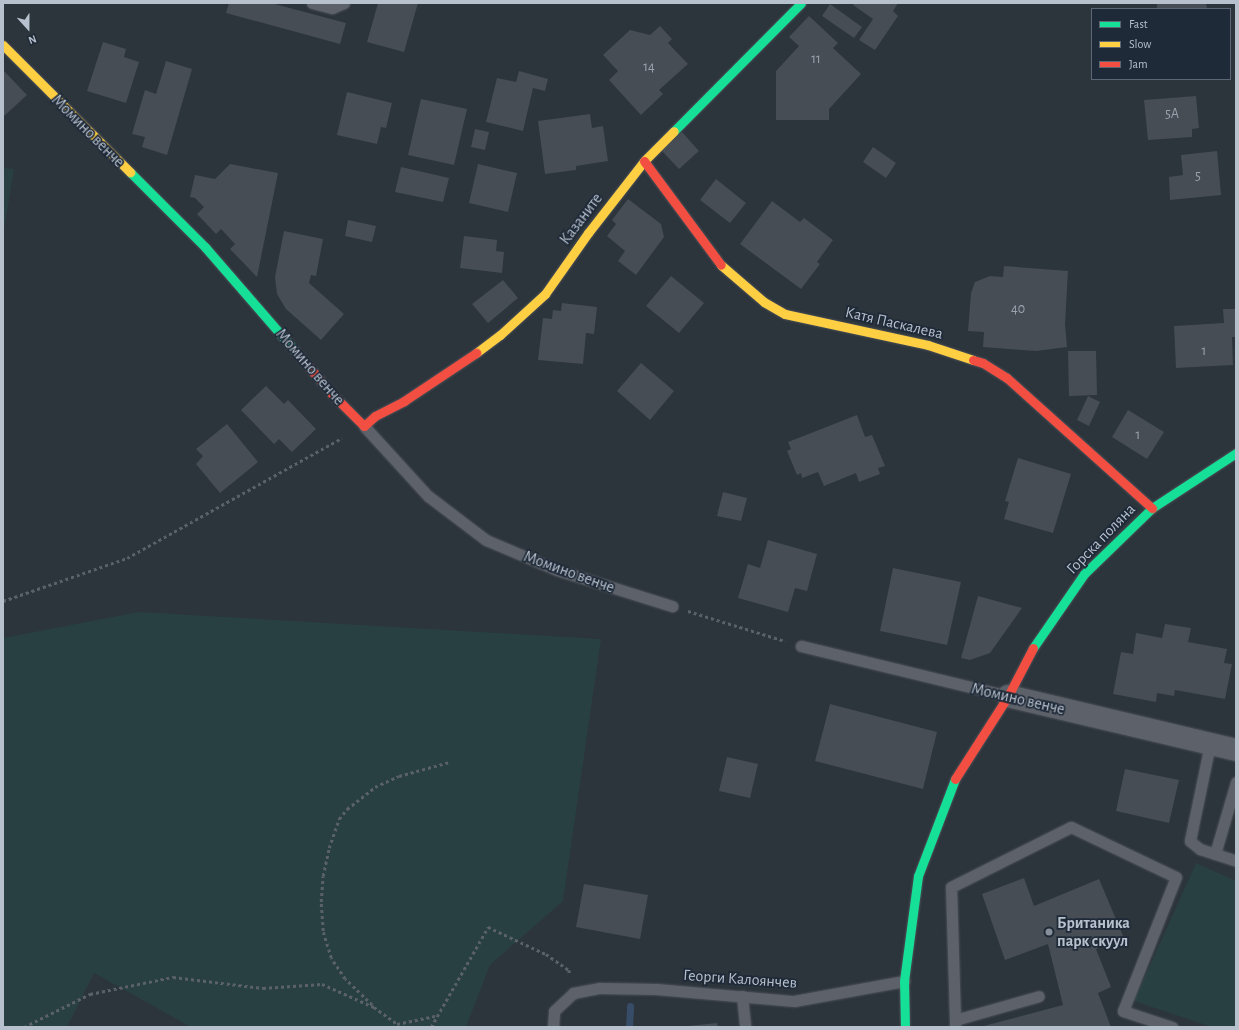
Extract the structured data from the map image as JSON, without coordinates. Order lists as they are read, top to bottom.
{
  "streets": {
    "street": [
      "Момино венче",
      "Казаните",
      "Катя Паскалева",
      "Горска поляна"
    ],
    "lane": ["Георги Калоянчев"]
  },
  "crossings": [
    ["Момино венче", "Казаните"],
    ["Момино венче", "Горска поляна"],
    ["Казаните", "Катя Паскалева"],
    ["Катя Паскалева", "Горска поляна"],
    ["Горска поляна", "Георги Калоянчев"]
  ],
  "places": ["Британика парк скуул"],
  "house_numbers": [
    "11",
    "14",
    "5А",
    "5",
    "40",
    "1",
    "1"
  ],
  "legend": ["Fast", "Slow", "Jam"],
  "north": "bottom"
}
